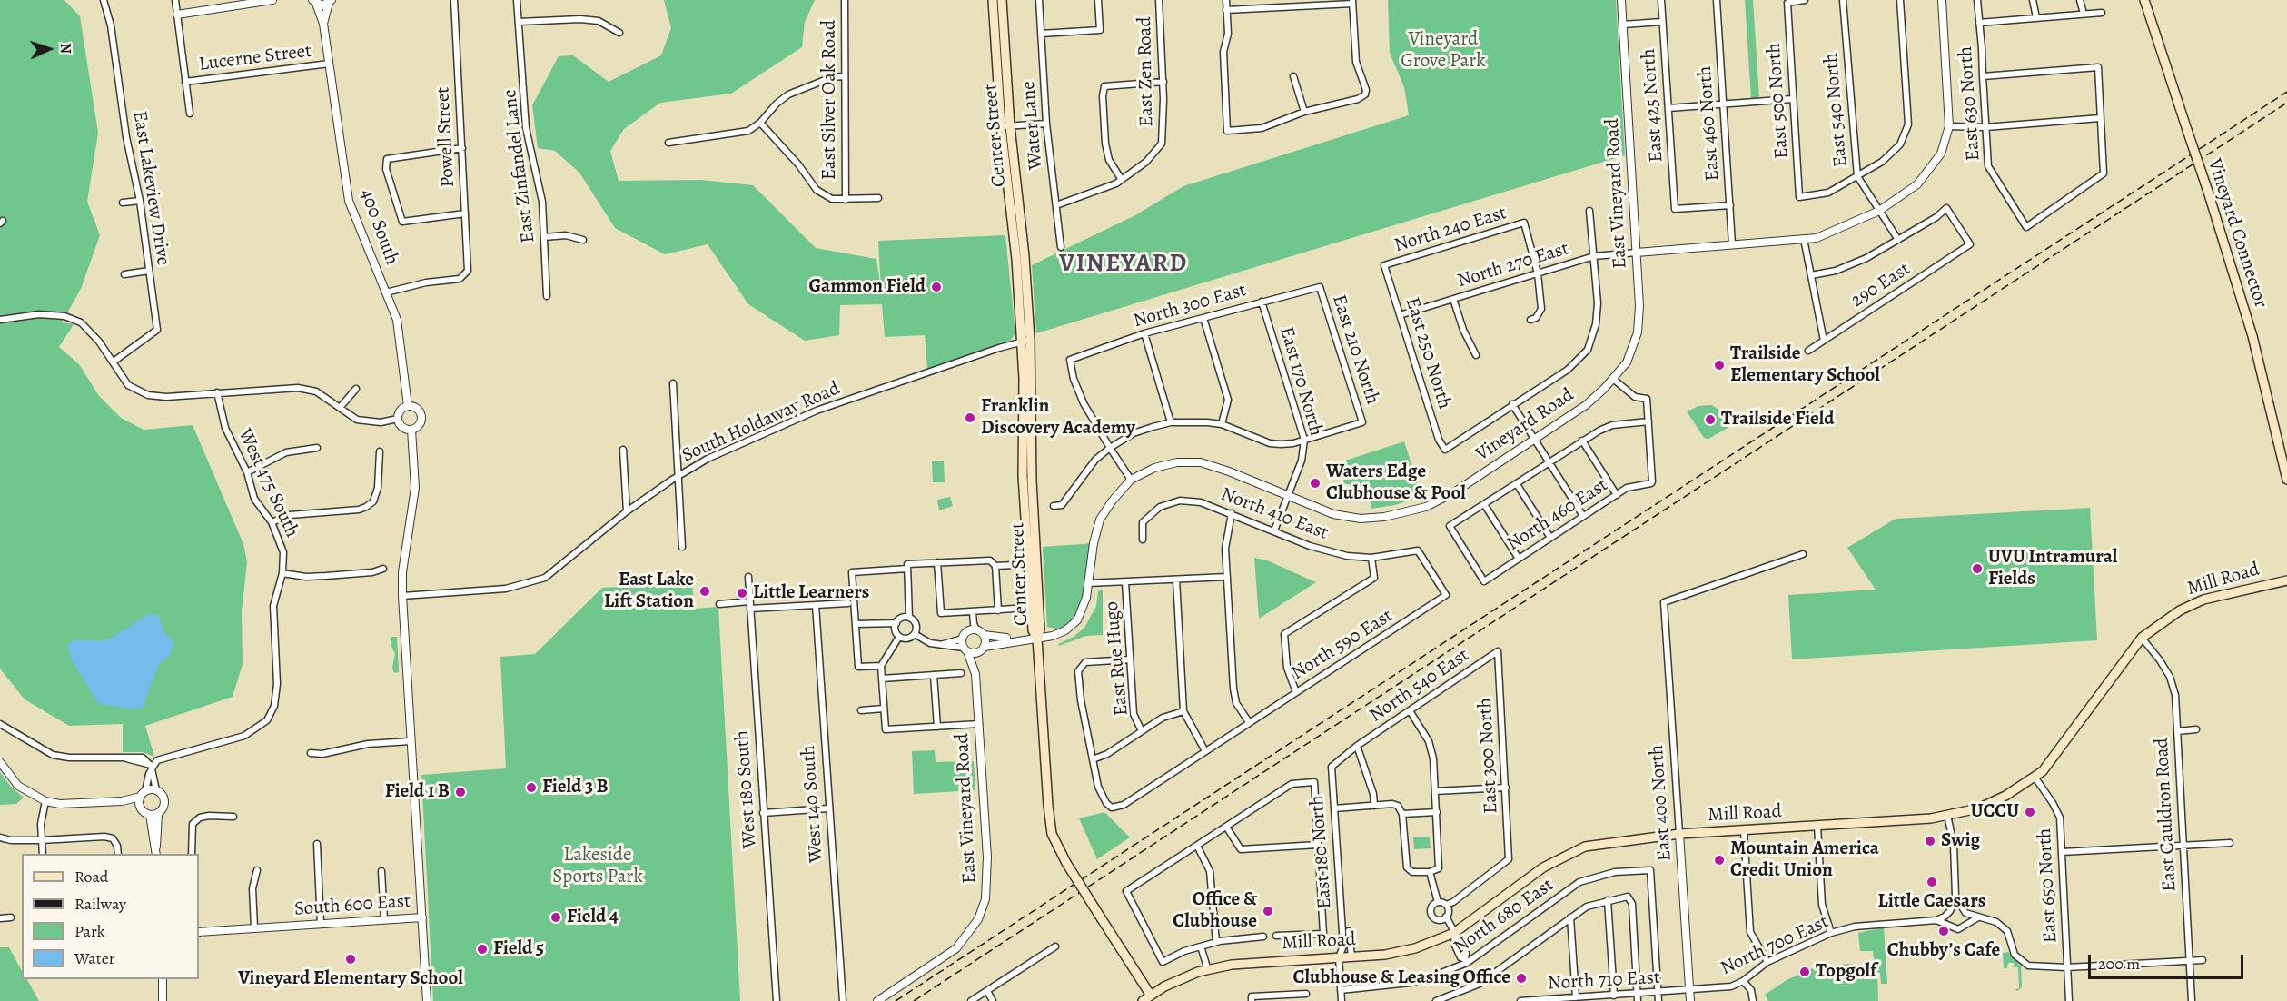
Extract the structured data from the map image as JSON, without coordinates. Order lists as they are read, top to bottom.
{
  "streets": {
    "main road": ["Center Street", "Vineyard Connector", "Mill Road"],
    "street": [
      "Lucerne Street",
      "East Zen Road",
      "East Silver Oak Road",
      "East 500 North",
      "East 630 North",
      "East 425 North",
      "East 540 North",
      "East 460 North",
      "Water Lane",
      "Powell Street",
      "East Zinfandel Lane",
      "East Lakeview Drive",
      "East Vineyard Road",
      "400 South",
      "North 240 East",
      "North 270 East",
      "290 East",
      "North 300 East",
      "East 210 North",
      "East 250 North",
      "East 170 North",
      "South Holdaway Road",
      "Vineyard Road",
      "West 475 South",
      "North 410 East",
      "North 460 East",
      "North 590 East",
      "East Rue Hugo",
      "North 540 East",
      "East 300 North",
      "West 180 South",
      "East 400 North",
      "West 140 South",
      "East Cauldron Road",
      "East 180 North",
      "East 650 North",
      "South 600 East",
      "North 680 East",
      "North 700 East",
      "North 710 East"
    ]
  },
  "crossings": [
    ["Lucerne Street", "400 South"],
    ["East 500 North", "East 540 North"],
    ["East 425 North", "East 460 North"],
    ["East 540 North", "290 East"],
    ["Center Street", "South Holdaway Road"],
    ["Center Street", "Vineyard Road"],
    ["Center Street", "Mill Road"],
    ["Powell Street", "400 South"],
    ["East Vineyard Road", "North 270 East"],
    ["East Vineyard Road", "Vineyard Road"],
    ["North 240 East", "North 270 East"],
    ["North 240 East", "East 250 North"],
    ["North 270 East", "East 250 North"],
    ["North 300 East", "East 210 North"],
    ["North 300 East", "East 170 North"],
    ["East 210 North", "East 170 North"],
    ["East 170 North", "Vineyard Road"],
    ["East 170 North", "North 410 East"],
    ["North 410 East", "North 590 East"],
    ["Mill Road", "East 400 North"],
    ["Mill Road", "East Cauldron Road"],
    ["Mill Road", "East 180 North"],
    ["Mill Road", "East 650 North"],
    ["North 540 East", "East 300 North"],
    ["North 540 East", "East 180 North"],
    ["East 400 North", "North 700 East"],
    ["East 400 North", "North 710 East"],
    ["East 180 North", "North 680 East"],
    ["North 680 East", "North 710 East"],
    ["North 700 East", "North 710 East"]
  ],
  "districts": ["VINEYARD"],
  "parks": ["Vineyard Grove Park", "Lakeside Sports Park"],
  "places": [
    "Gammon Field",
    "Trailside Elementary School",
    "Franklin Discovery Academy",
    "Trailside Field",
    "Waters Edge Clubhouse & Pool",
    "UVU Intramural Fields",
    "East Lake Lift Station",
    "Little Learners",
    "Field 3 B",
    "Field 1 B",
    "UCCU",
    "Swig",
    "Mountain America Credit Union",
    "Little Caesars",
    "Office & Clubhouse",
    "Field 4",
    "Chubby’s Cafe",
    "Field 5",
    "Vineyard Elementary School",
    "Topgolf",
    "Clubhouse & Leasing Office"
  ],
  "legend": [
    "Road",
    "Railway",
    "Park",
    "Water"
  ],
  "scale_bar": "200 m",
  "north": "right"
}
